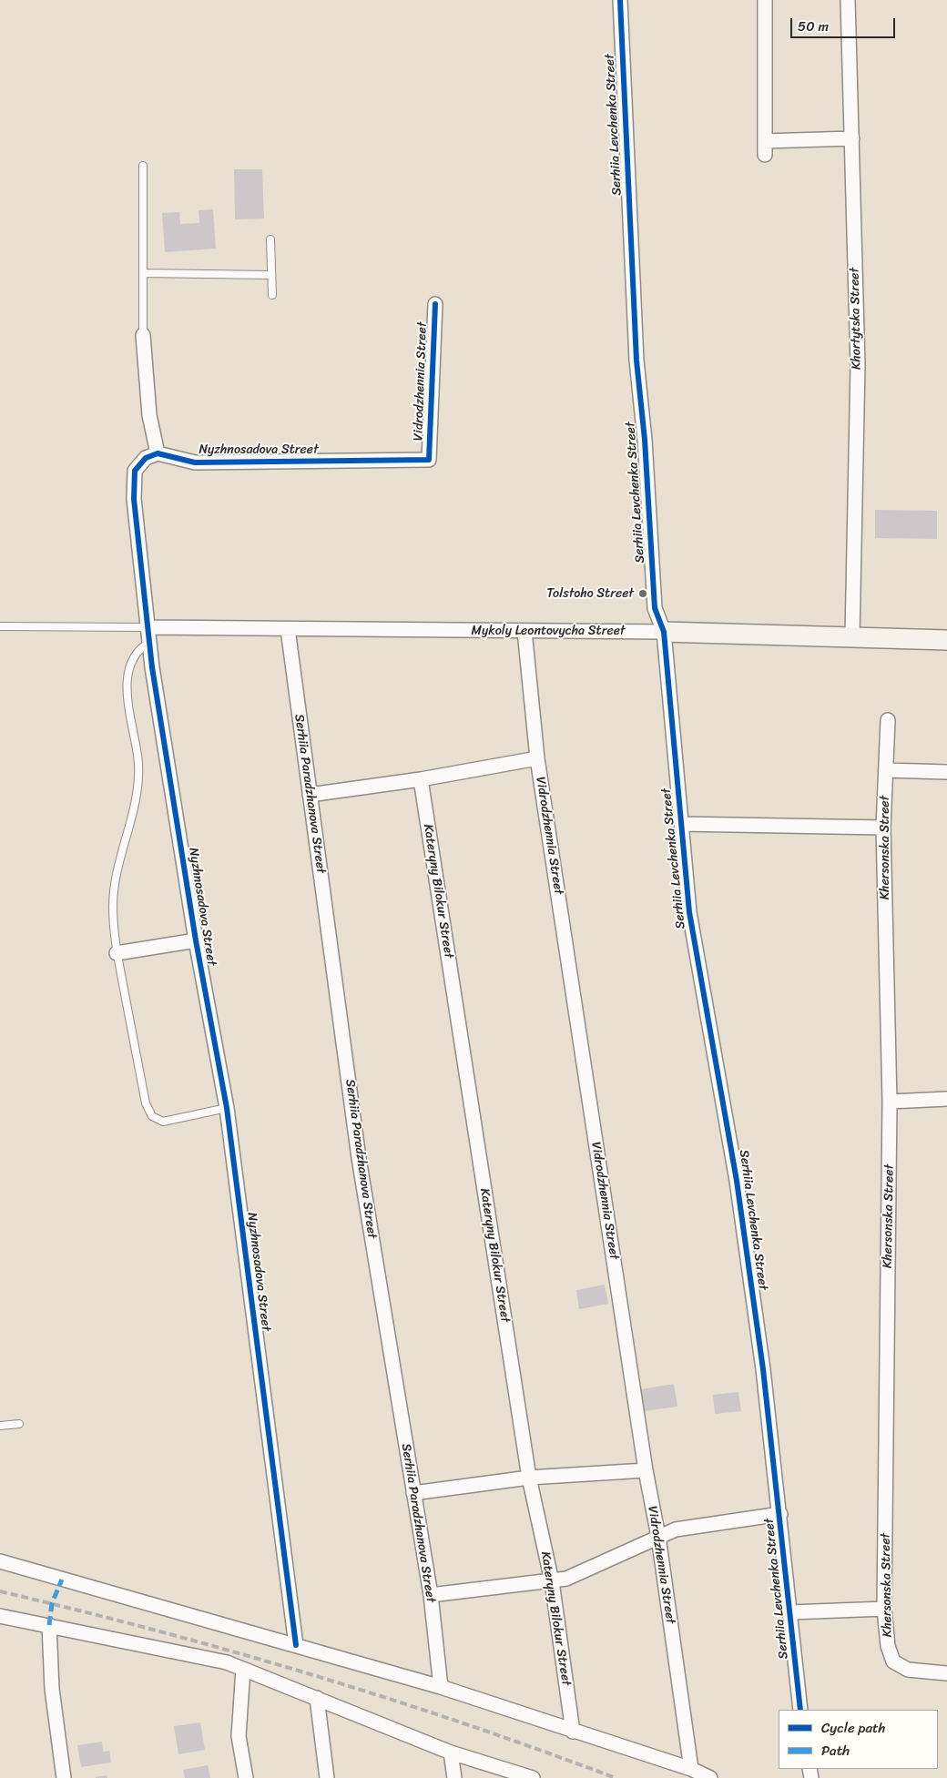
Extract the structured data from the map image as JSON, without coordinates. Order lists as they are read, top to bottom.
{
  "streets": {
    "street": [
      "Serhiia Levchenka Street",
      "Khortytska Street",
      "Vidrodzhennia Street",
      "Nyzhnosadova Street",
      "Mykoly Leontovycha Street",
      "Serhiia Paradzhanova Street",
      "Khersonska Street",
      "Kateryny Bilokur Street"
    ]
  },
  "crossings": [
    ["Serhiia Levchenka Street", "Mykoly Leontovycha Street"],
    ["Khortytska Street", "Mykoly Leontovycha Street"],
    ["Vidrodzhennia Street", "Nyzhnosadova Street"],
    ["Vidrodzhennia Street", "Mykoly Leontovycha Street"],
    ["Nyzhnosadova Street", "Mykoly Leontovycha Street"],
    ["Mykoly Leontovycha Street", "Serhiia Paradzhanova Street"]
  ],
  "places": ["Tolstoho Street"],
  "legend": ["Cycle path", "Path"],
  "scale_bar": "50 m"
}
